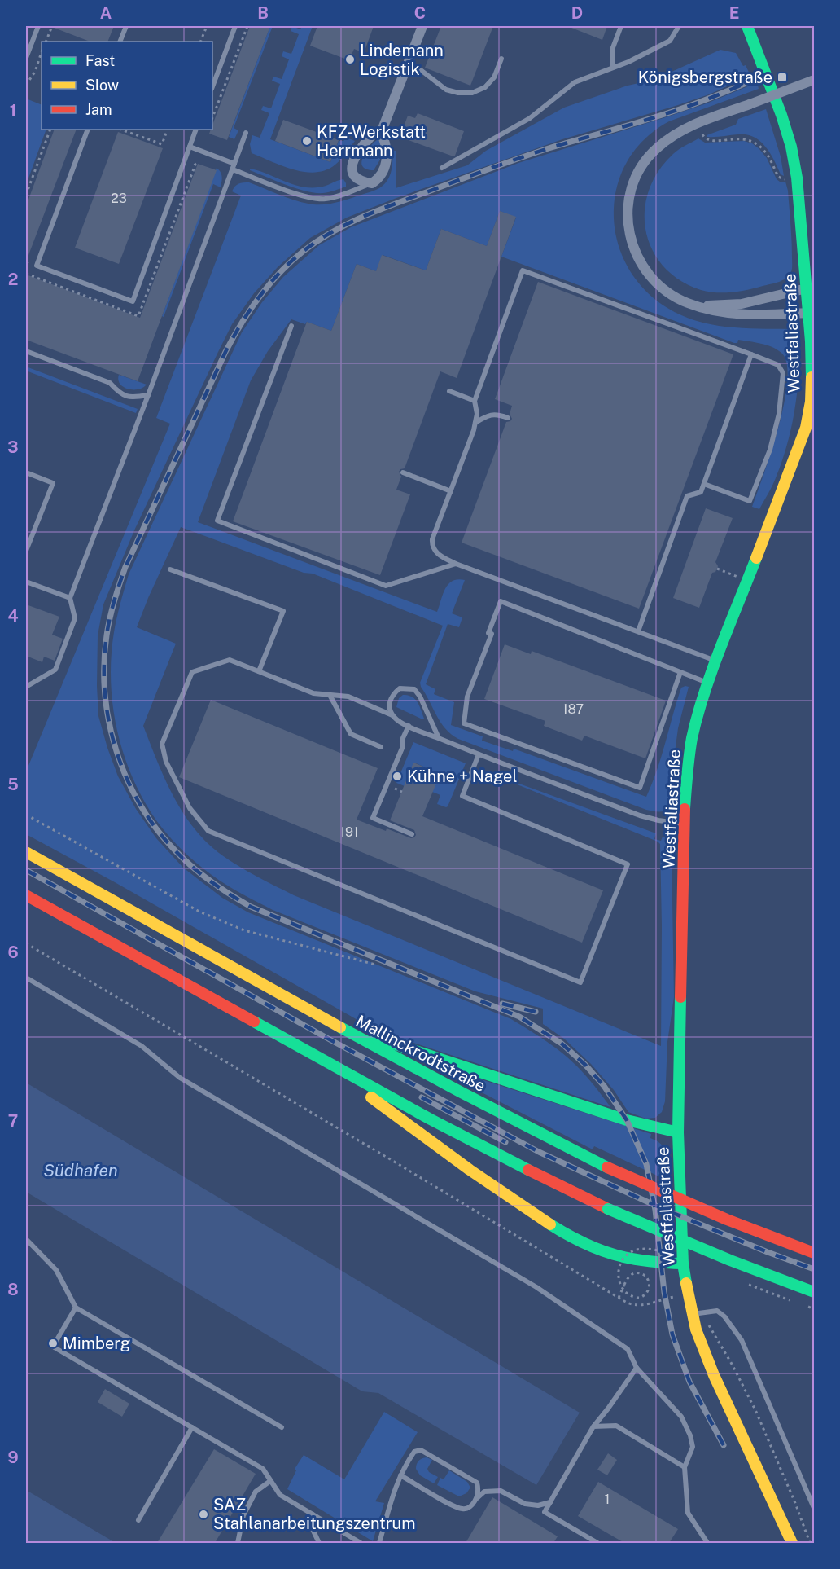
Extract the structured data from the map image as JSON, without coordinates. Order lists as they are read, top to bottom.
{
  "streets": {
    "main road": ["Westfaliastraße", "Mallinckrodtstraße"]
  },
  "water": ["Südhafen"],
  "places": {
    "other": [
      "Lindemann Logistik",
      "KFZ-Werkstatt Herrmann",
      "Kühne + Nagel",
      "Mimberg",
      "SAZ Stahlanarbeitungszentrum"
    ],
    "transit": ["Königsbergstraße"]
  },
  "house_numbers": [
    "23",
    "187",
    "191",
    "1"
  ],
  "legend": ["Fast", "Slow", "Jam"],
  "grid": {
    "columns": [
      "A",
      "B",
      "C",
      "D",
      "E"
    ],
    "rows": [
      "1",
      "2",
      "3",
      "4",
      "5",
      "6",
      "7",
      "8",
      "9"
    ]
  }
}
